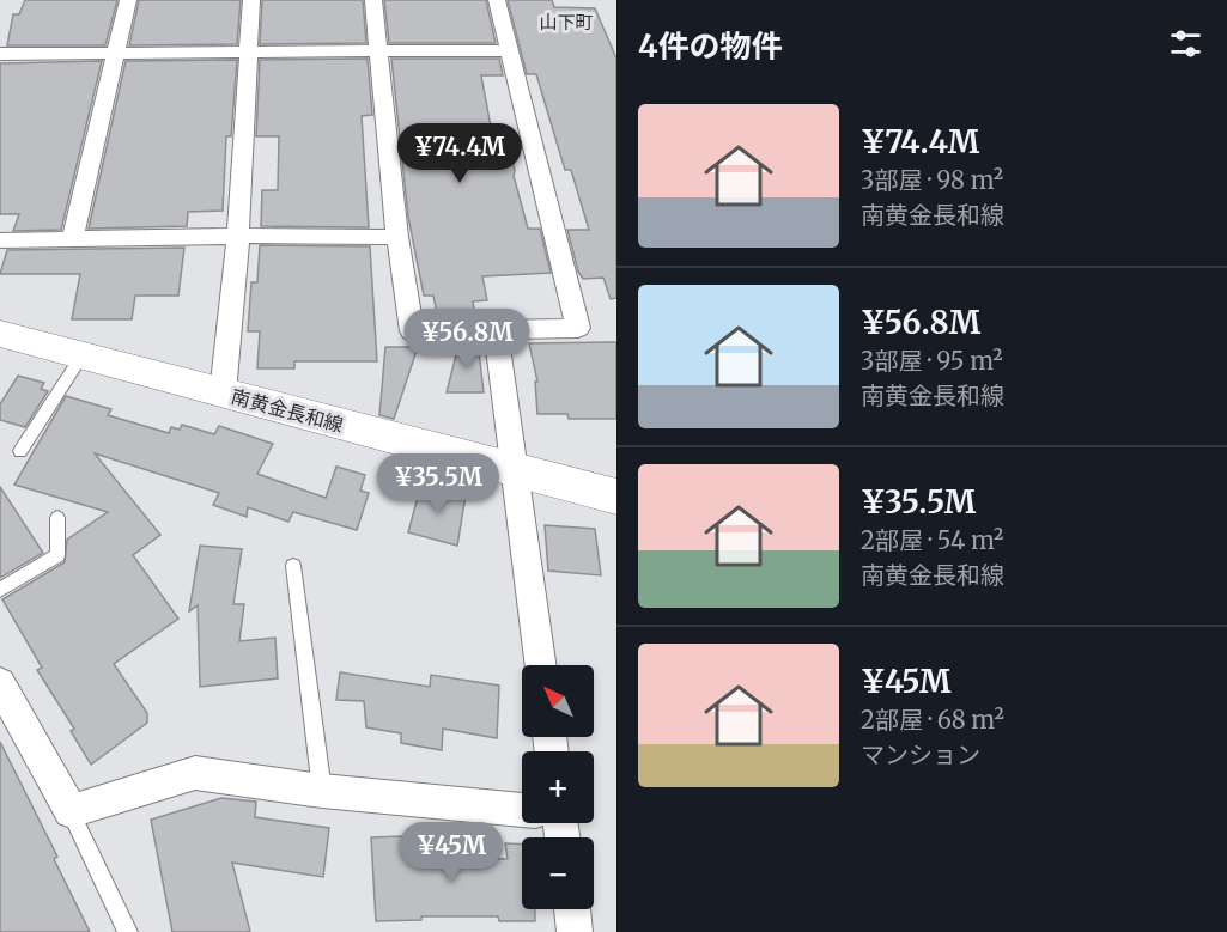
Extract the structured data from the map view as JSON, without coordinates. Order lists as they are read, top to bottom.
{
  "streets": {
    "main road": ["南黄金長和線"]
  },
  "districts": ["山下町"],
  "north": "top left",
  "page": {
    "heading": "4件の物件",
    "list": [
      {
        "name": "¥74.4M",
        "note": "3部屋 · 98 m² · 南黄金長和線"
      },
      {
        "name": "¥56.8M",
        "note": "3部屋 · 95 m² · 南黄金長和線"
      },
      {
        "name": "¥35.5M",
        "note": "2部屋 · 54 m² · 南黄金長和線"
      },
      {
        "name": "¥45M",
        "note": "2部屋 · 68 m² · マンション"
      }
    ],
    "price": [
      "¥74.4M",
      "¥56.8M",
      "¥35.5M",
      "¥45M"
    ],
    "map_buttons": ["+", "−"]
  }
}
